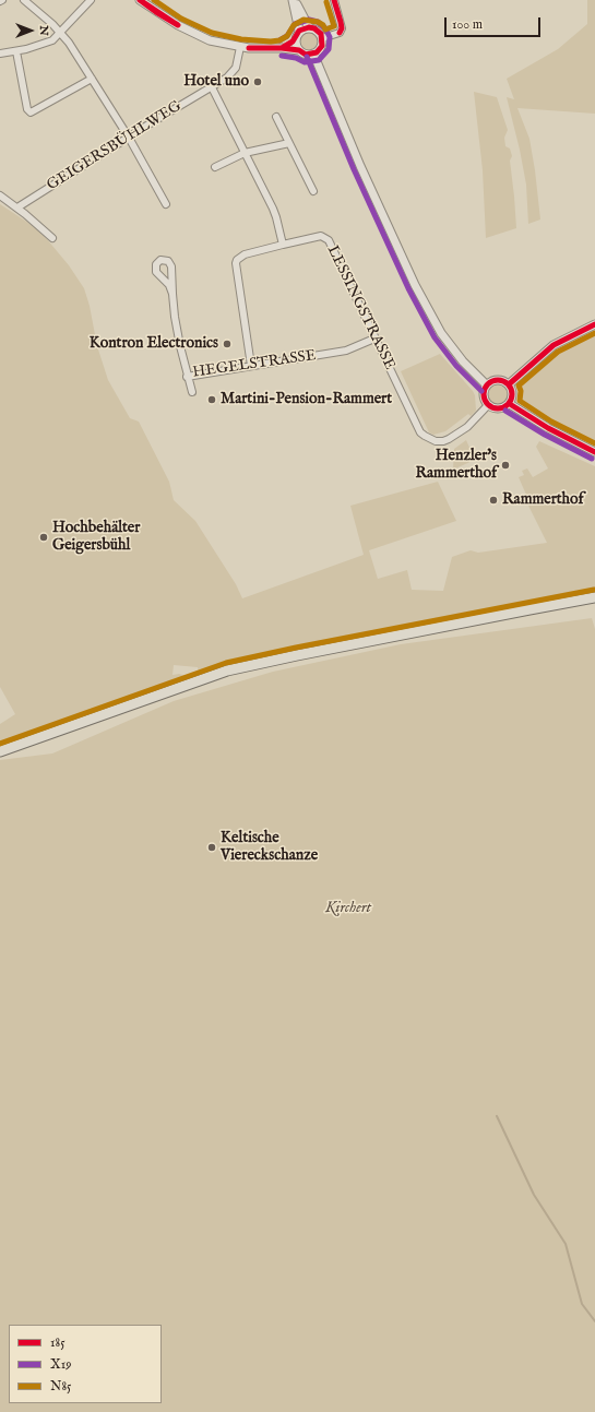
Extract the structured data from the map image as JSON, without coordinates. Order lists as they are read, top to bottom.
{
  "streets": {
    "street": ["GEIGERSBÜHLWEG", "LESSINGSTRASSE", "HEGELSTRASSE"]
  },
  "crossings": [
    ["LESSINGSTRASSE", "HEGELSTRASSE"]
  ],
  "parks": ["Kirchert"],
  "places": [
    "Hotel uno",
    "Kontron Electronics",
    "Martini-Pension-Rammert",
    "Henzler's Rammerthof",
    "Rammerthof",
    "Hochbehälter Geigersbühl",
    "Keltische Viereckschanze"
  ],
  "lines": ["transit line 185", "transit line N85", "transit line X19"],
  "legend": ["185", "X19", "N85"],
  "scale_bar": "100 m",
  "north": "right"
}
